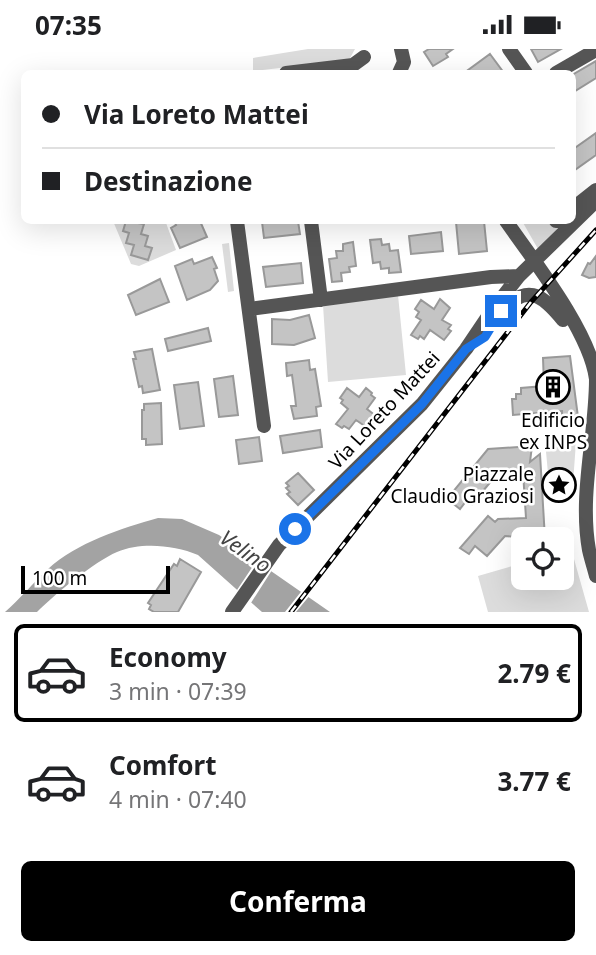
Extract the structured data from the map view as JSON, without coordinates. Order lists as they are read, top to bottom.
{
  "streets": {
    "street": ["Via Loreto Mattei"]
  },
  "water": ["Velino"],
  "places": {
    "building": ["Edificio ex INPS"],
    "place": ["Piazzale Claudio Graziosi"]
  },
  "scale_bar": "100 m",
  "page": {
    "status": "07:35",
    "banner": ["Via Loreto Mattei", "Destinazione"],
    "scale": "100 m",
    "list": [
      {
        "name": "Economy",
        "note": "3 min · 07:39",
        "value": "2.79 €"
      },
      {
        "name": "Comfort",
        "note": "4 min · 07:40",
        "value": "3.77 €"
      }
    ],
    "buttons": "Conferma"
  }
}
